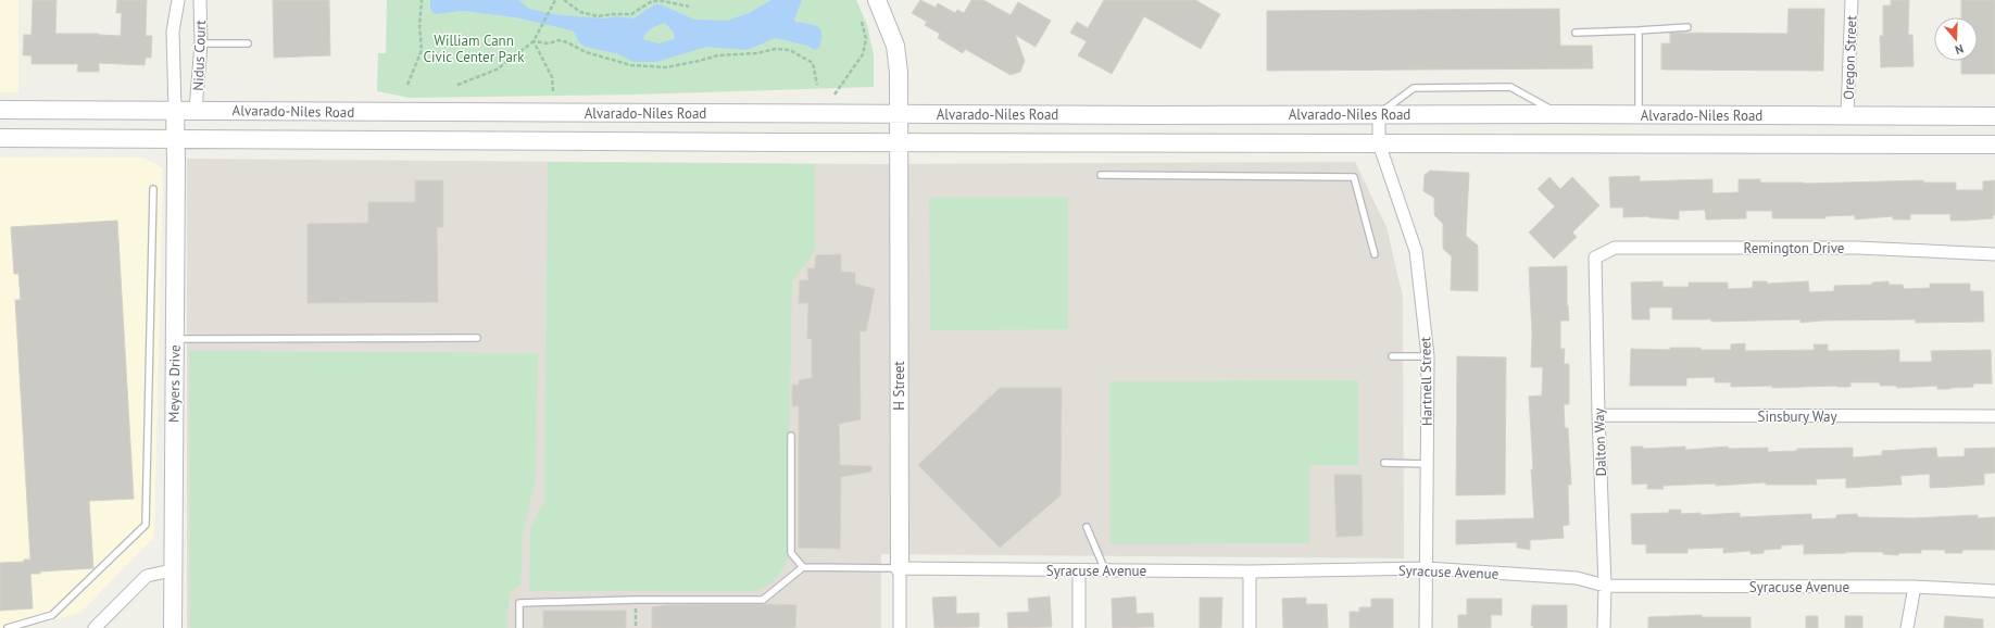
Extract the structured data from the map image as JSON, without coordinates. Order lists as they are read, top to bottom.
{
  "streets": {
    "main road": ["Alvarado-Niles Road", "Meyers Drive", "H Street"],
    "street": [
      "Nidus Court",
      "Oregon Street",
      "Remington Drive",
      "Hartnell Street",
      "Sinsbury Way",
      "Dalton Way",
      "Syracuse Avenue"
    ]
  },
  "crossings": [
    ["Nidus Court", "Alvarado-Niles Road"],
    ["Nidus Court", "Meyers Drive"],
    ["Oregon Street", "Alvarado-Niles Road"],
    ["Alvarado-Niles Road", "Hartnell Street"],
    ["Alvarado-Niles Road", "Meyers Drive"],
    ["Alvarado-Niles Road", "H Street"],
    ["Remington Drive", "Dalton Way"],
    ["Hartnell Street", "Syracuse Avenue"],
    ["H Street", "Syracuse Avenue"],
    ["Sinsbury Way", "Dalton Way"],
    ["Dalton Way", "Syracuse Avenue"]
  ],
  "parks": ["William Cann Civic Center Park"],
  "north": "bottom"
}
